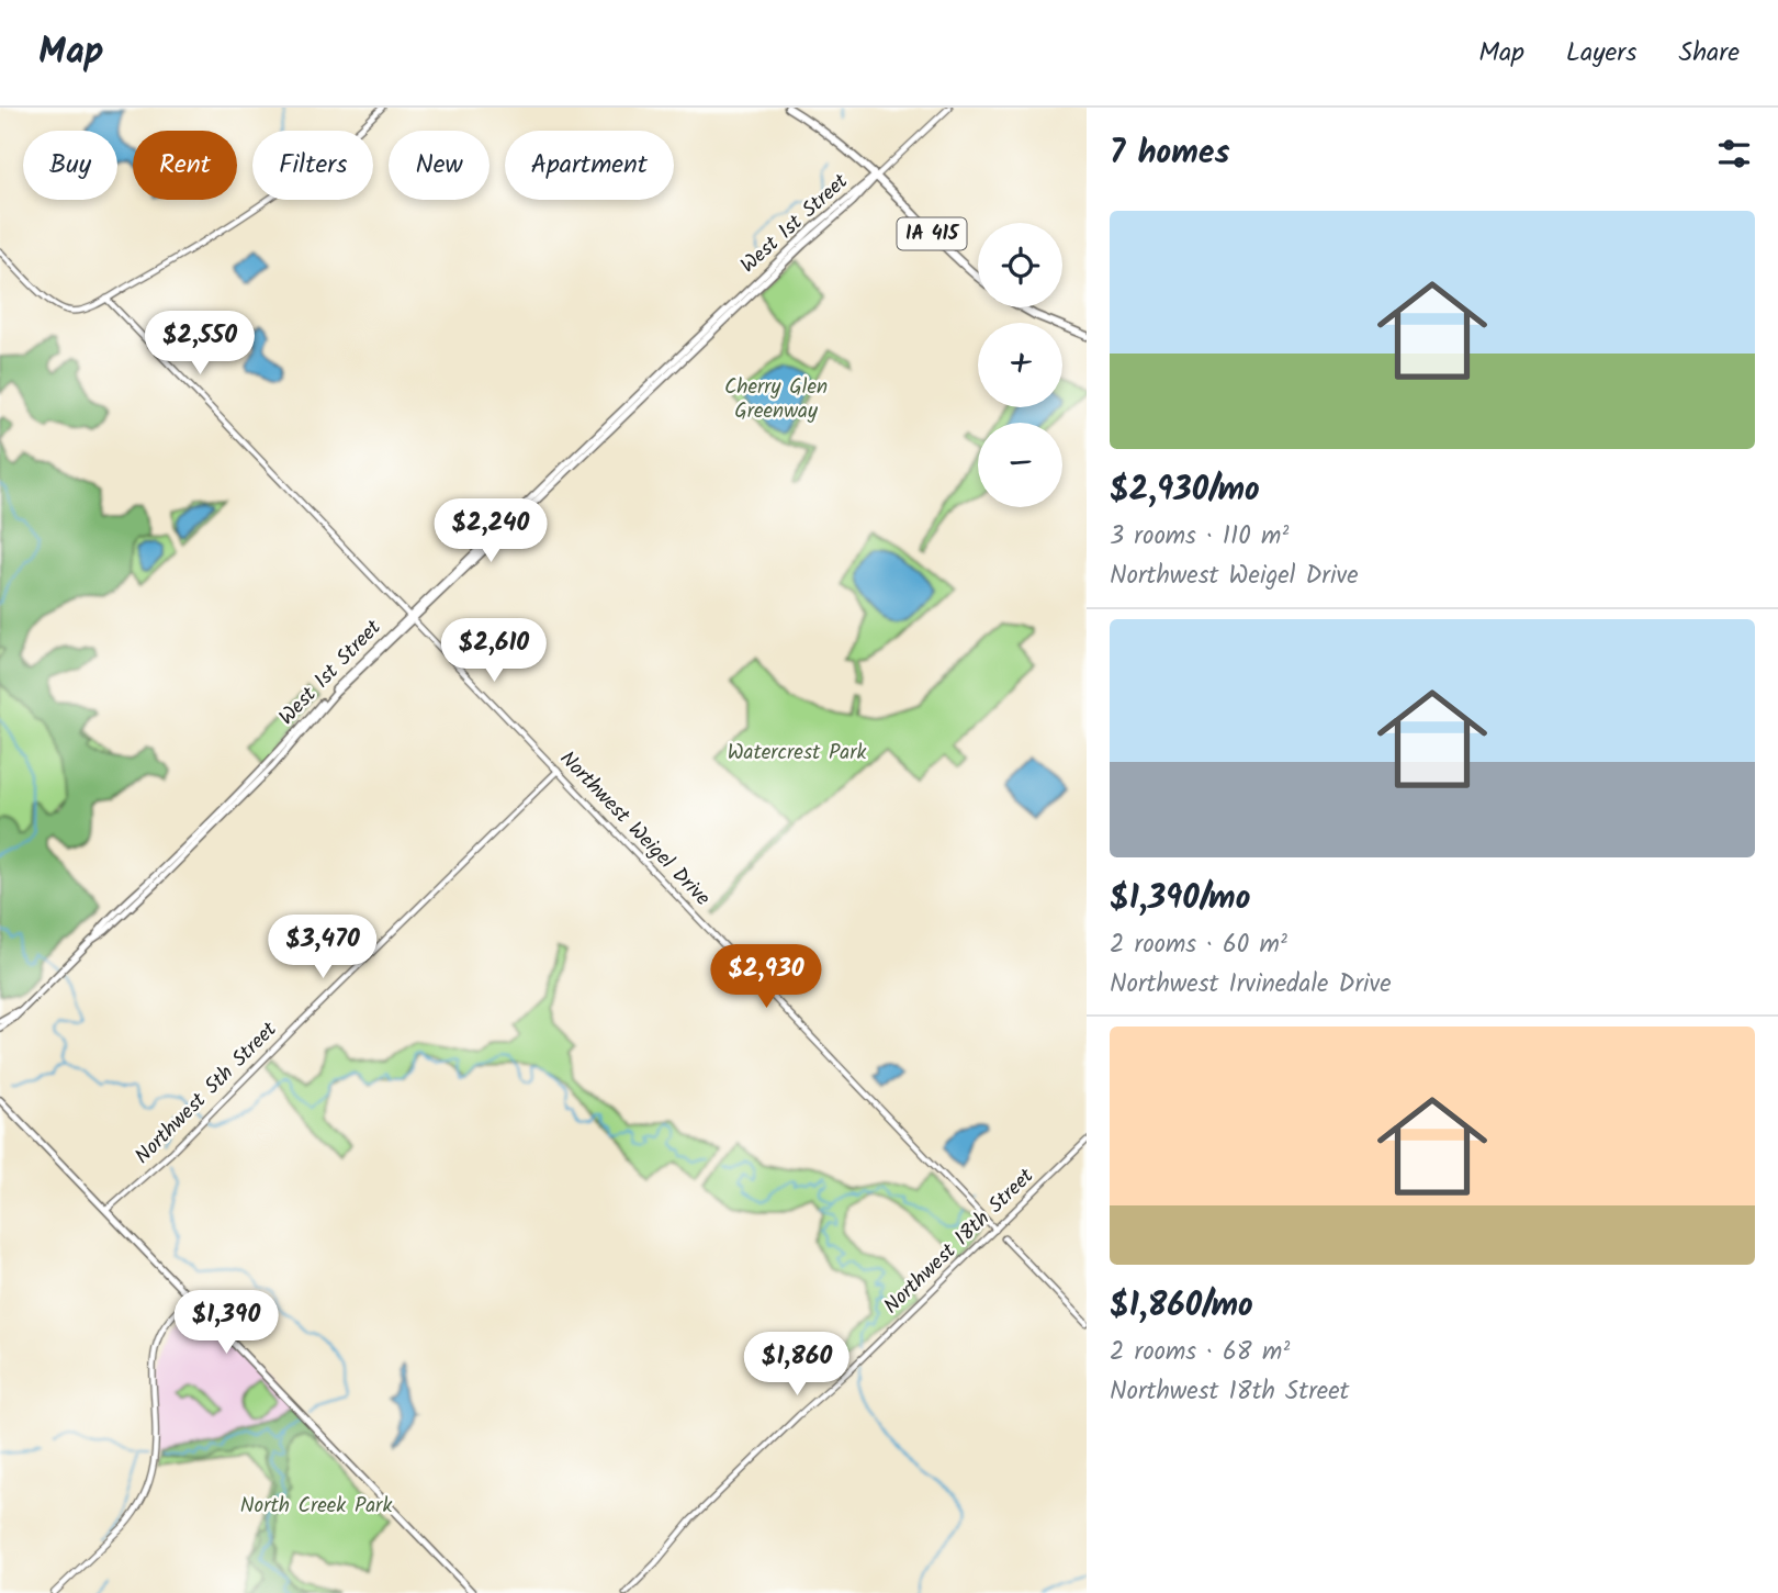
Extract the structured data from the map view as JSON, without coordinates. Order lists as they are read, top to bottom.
{
  "streets": {
    "main road": ["West 1st Street", "IA 415"],
    "street": ["Northwest Weigel Drive", "Northwest 5th Street", "Northwest 18th Street"]
  },
  "crossings": [
    ["West 1st Street", "IA 415"],
    ["West 1st Street", "Northwest Weigel Drive"],
    ["Northwest Weigel Drive", "Northwest 5th Street"],
    ["Northwest Weigel Drive", "Northwest 18th Street"]
  ],
  "parks": ["Cherry Glen Greenway", "Watercrest Park", "North Creek Park"],
  "page": {
    "header": "Map",
    "nav": ["Map", "Layers", "Share"],
    "heading": "7 homes",
    "chip": [
      "Buy",
      "Rent",
      "Filters",
      "New",
      "Apartment"
    ],
    "list": [
      {
        "name": "$2,930/mo",
        "note": "3 rooms · 110 m² · Northwest Weigel Drive"
      },
      {
        "name": "$1,390/mo",
        "note": "2 rooms · 60 m² · Northwest Irvinedale Drive"
      },
      {
        "name": "$1,860/mo",
        "note": "2 rooms · 68 m² · Northwest 18th Street"
      }
    ],
    "map_buttons": ["+", "−"],
    "price": [
      "$2,550",
      "$2,240",
      "$2,610",
      "$3,470",
      "$2,930",
      "$1,390",
      "$1,860"
    ]
  }
}
